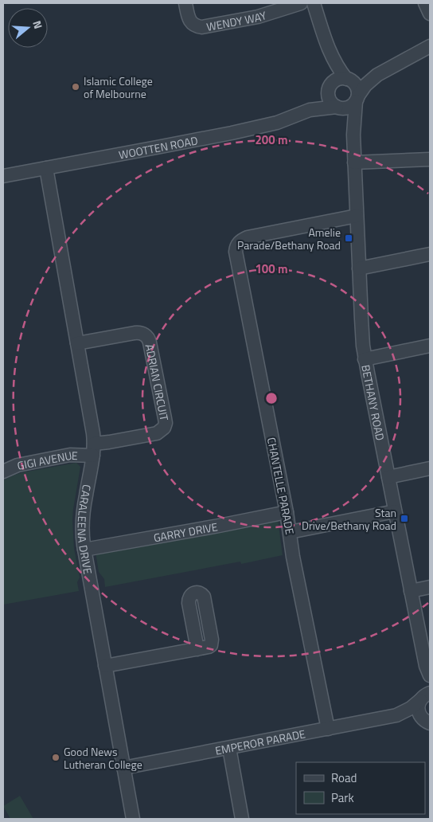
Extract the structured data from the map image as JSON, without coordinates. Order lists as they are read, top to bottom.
{
  "streets": {
    "street": [
      "WENDY WAY",
      "WOOTTEN ROAD",
      "ADRIAN CIRCUIT",
      "BETHANY ROAD",
      "GIGI AVENUE",
      "CHANTELLE PARADE",
      "CARALEENA DRIVE",
      "GARRY DRIVE",
      "EMPEROR PARADE"
    ]
  },
  "crossings": [
    ["WOOTTEN ROAD", "BETHANY ROAD"],
    ["WOOTTEN ROAD", "CARALEENA DRIVE"],
    ["ADRIAN CIRCUIT", "GIGI AVENUE"],
    ["ADRIAN CIRCUIT", "CARALEENA DRIVE"],
    ["BETHANY ROAD", "CHANTELLE PARADE"],
    ["BETHANY ROAD", "EMPEROR PARADE"],
    ["GIGI AVENUE", "CARALEENA DRIVE"],
    ["CHANTELLE PARADE", "GARRY DRIVE"],
    ["CHANTELLE PARADE", "EMPEROR PARADE"],
    ["CARALEENA DRIVE", "GARRY DRIVE"],
    ["CARALEENA DRIVE", "EMPEROR PARADE"]
  ],
  "places": {
    "other": ["Islamic College of Melbourne", "Good News Lutheran College"],
    "transit": ["Amelie Parade/Bethany Road", "Stan Drive/Bethany Road"]
  },
  "legend": ["Road", "Park"],
  "north": "right",
  "rings": ["200 m", "100 m"]
}
